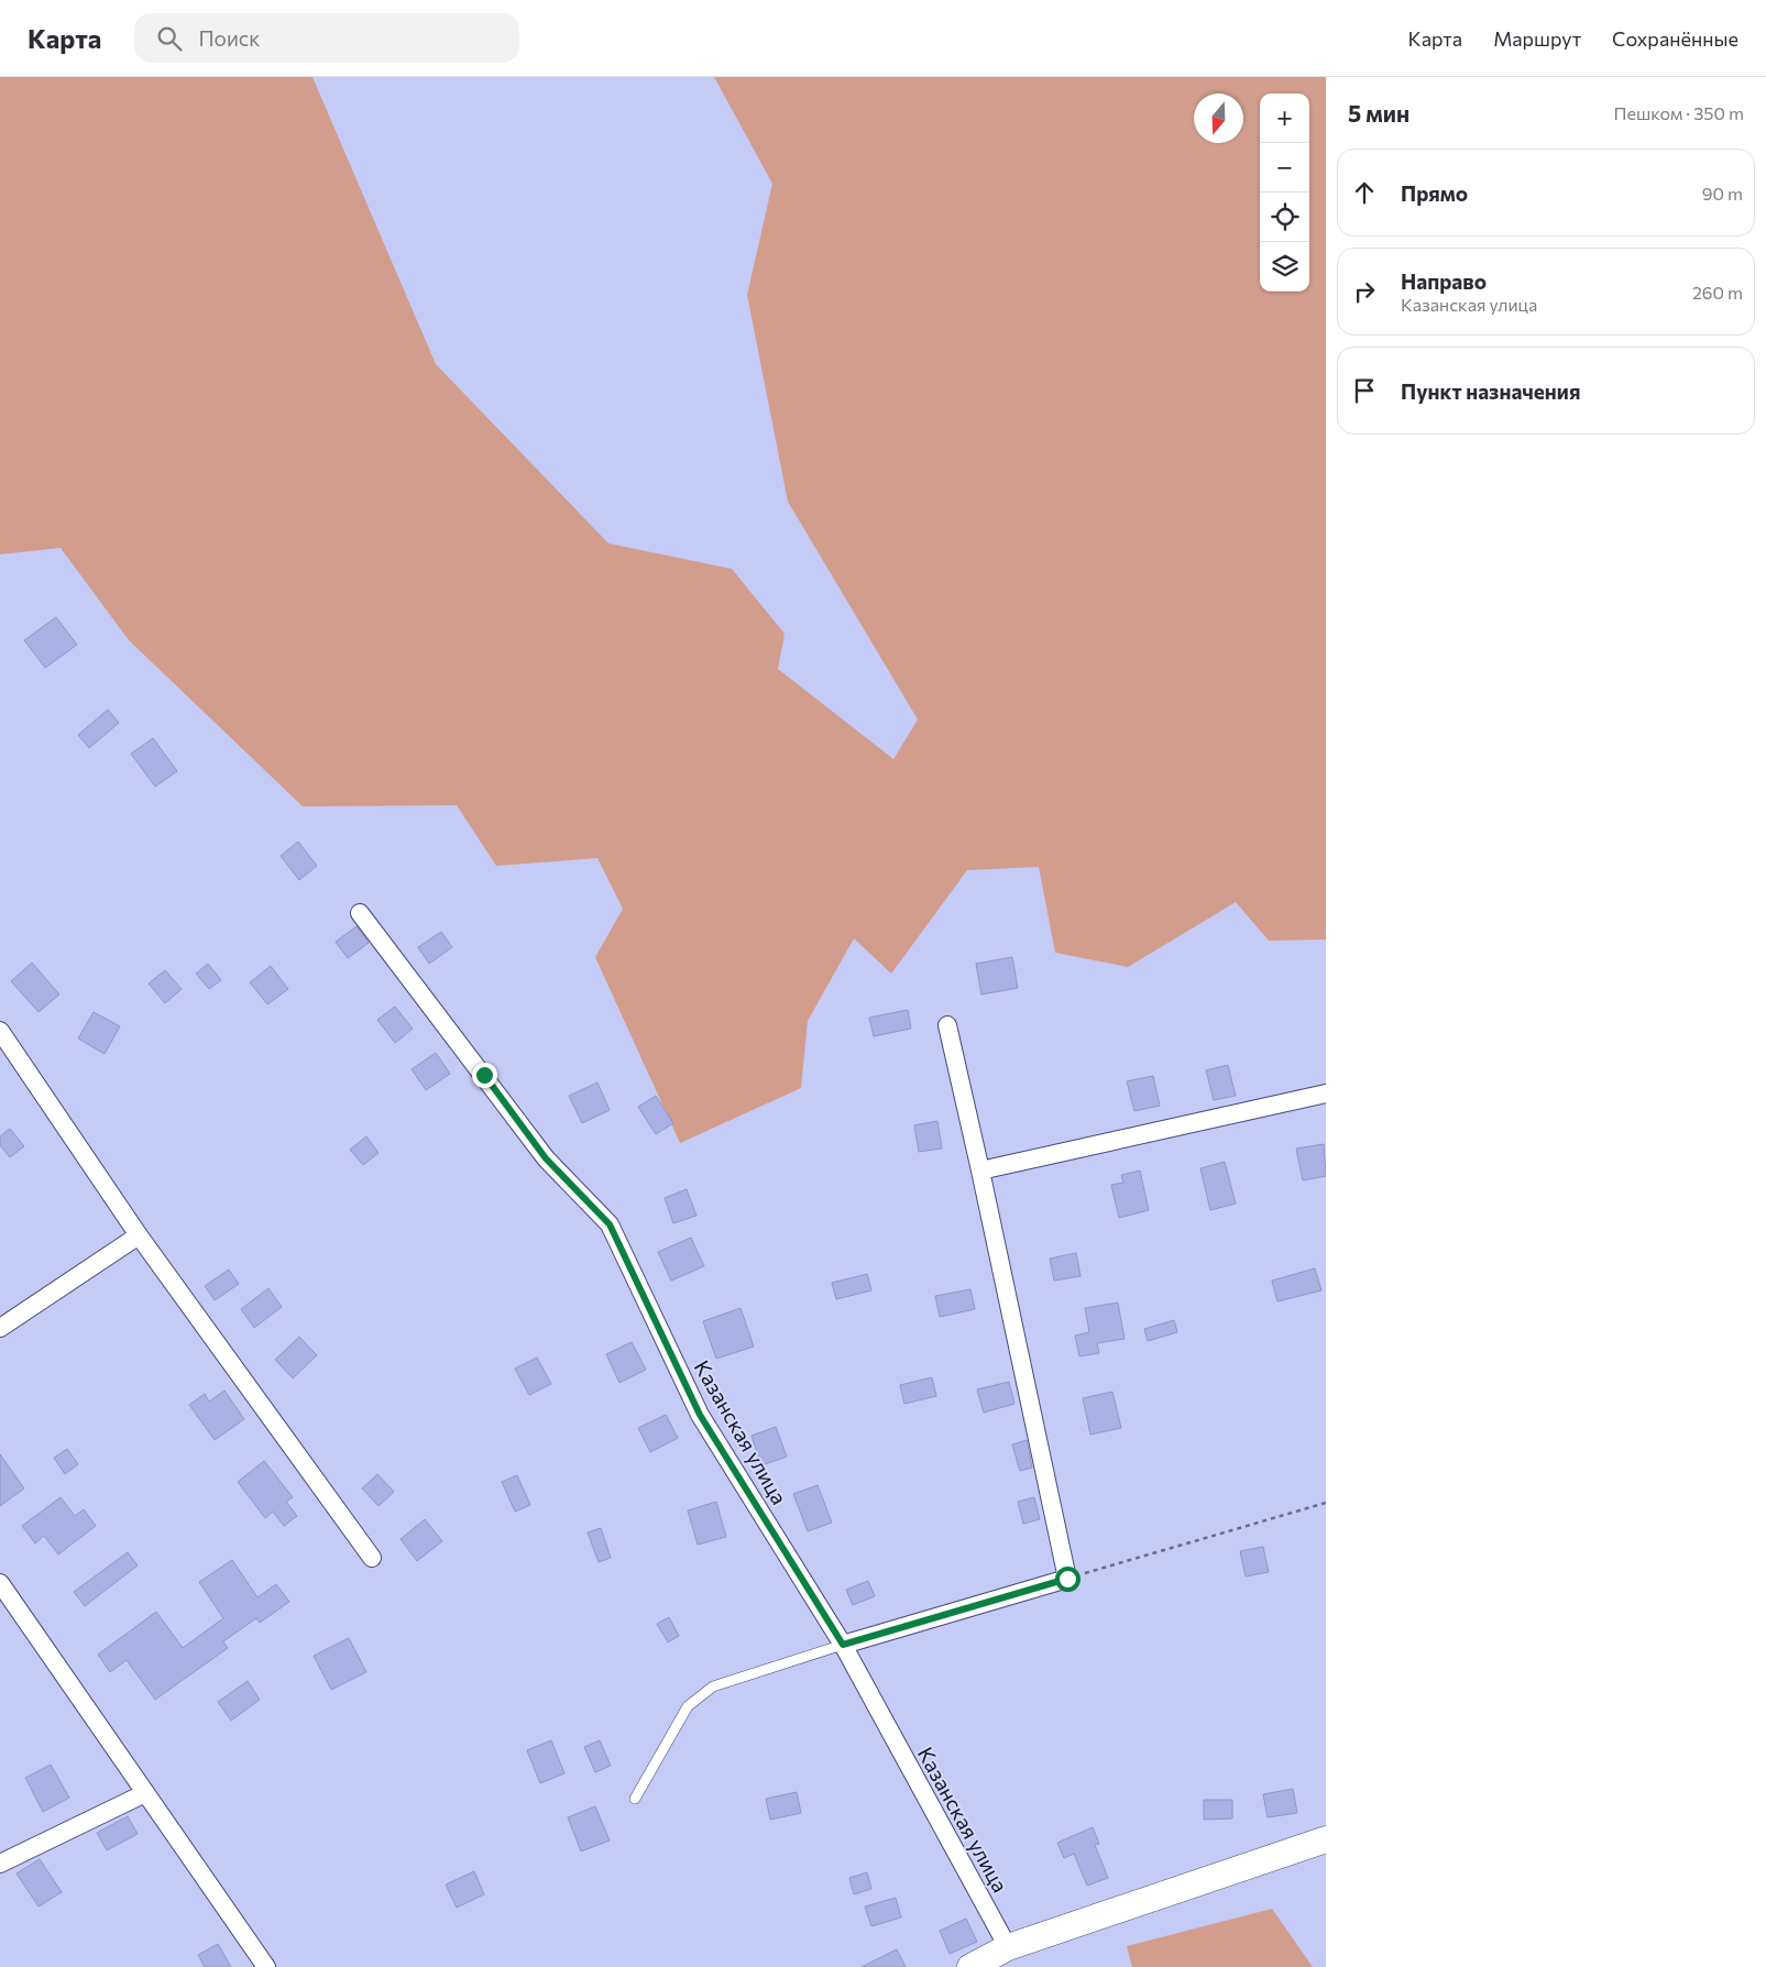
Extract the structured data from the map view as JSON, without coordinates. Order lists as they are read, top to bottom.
{
  "streets": {
    "street": ["Казанская улица"]
  },
  "north": "bottom",
  "page": {
    "header": "Карта",
    "search": "Поиск",
    "nav": ["Карта", "Маршрут", "Сохранённые"],
    "heading": ["5 мин", "Пешком · 350 m"],
    "map_buttons": ["+", "−"],
    "list": [
      ["Прямо", "90 m"],
      ["Направо", "Казанская улица", "260 m"],
      "Пункт назначения"
    ]
  }
}
